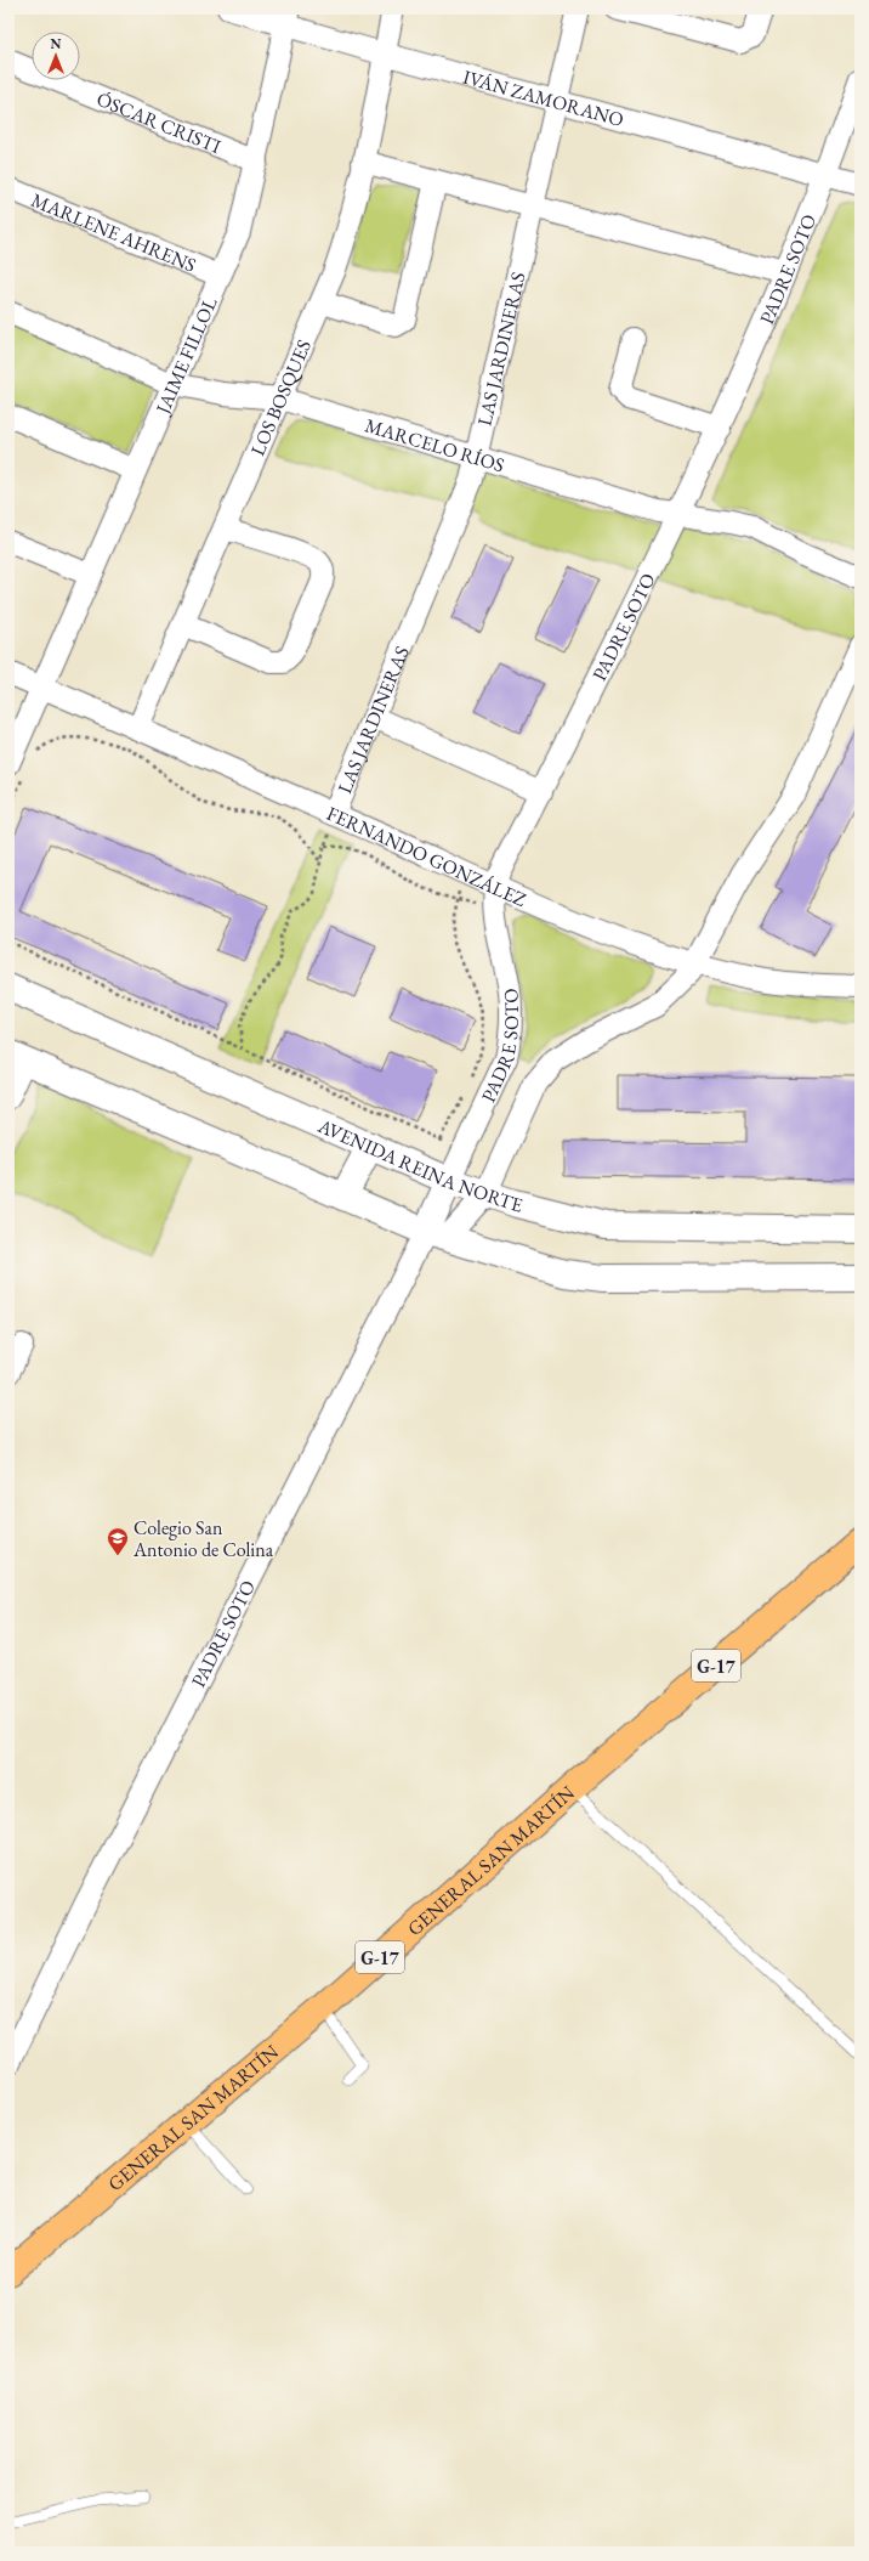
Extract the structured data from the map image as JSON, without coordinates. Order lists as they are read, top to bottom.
{
  "streets": {
    "main road": ["G-17", "GENERAL SAN MARTÍN"],
    "street": [
      "IVÁN ZAMORANO",
      "ÓSCAR CRISTI",
      "MARLENE AHRENS",
      "PADRE SOTO",
      "LAS JARDINERAS",
      "JAIME FILLOL",
      "LOS BOSQUES",
      "MARCELO RÍOS",
      "FERNANDO GONZÁLEZ",
      "AVENIDA REINA NORTE"
    ]
  },
  "crossings": [
    ["IVÁN ZAMORANO", "PADRE SOTO"],
    ["IVÁN ZAMORANO", "LAS JARDINERAS"],
    ["IVÁN ZAMORANO", "JAIME FILLOL"],
    ["IVÁN ZAMORANO", "LOS BOSQUES"],
    ["ÓSCAR CRISTI", "JAIME FILLOL"],
    ["MARLENE AHRENS", "JAIME FILLOL"],
    ["PADRE SOTO", "MARCELO RÍOS"],
    ["PADRE SOTO", "FERNANDO GONZÁLEZ"],
    ["PADRE SOTO", "AVENIDA REINA NORTE"],
    ["LAS JARDINERAS", "MARCELO RÍOS"],
    ["LAS JARDINERAS", "FERNANDO GONZÁLEZ"],
    ["JAIME FILLOL", "MARCELO RÍOS"],
    ["JAIME FILLOL", "FERNANDO GONZÁLEZ"],
    ["LOS BOSQUES", "MARCELO RÍOS"],
    ["LOS BOSQUES", "FERNANDO GONZÁLEZ"]
  ],
  "places": {
    "school or university": ["Colegio San Antonio de Colina"]
  },
  "north": "top"
}
